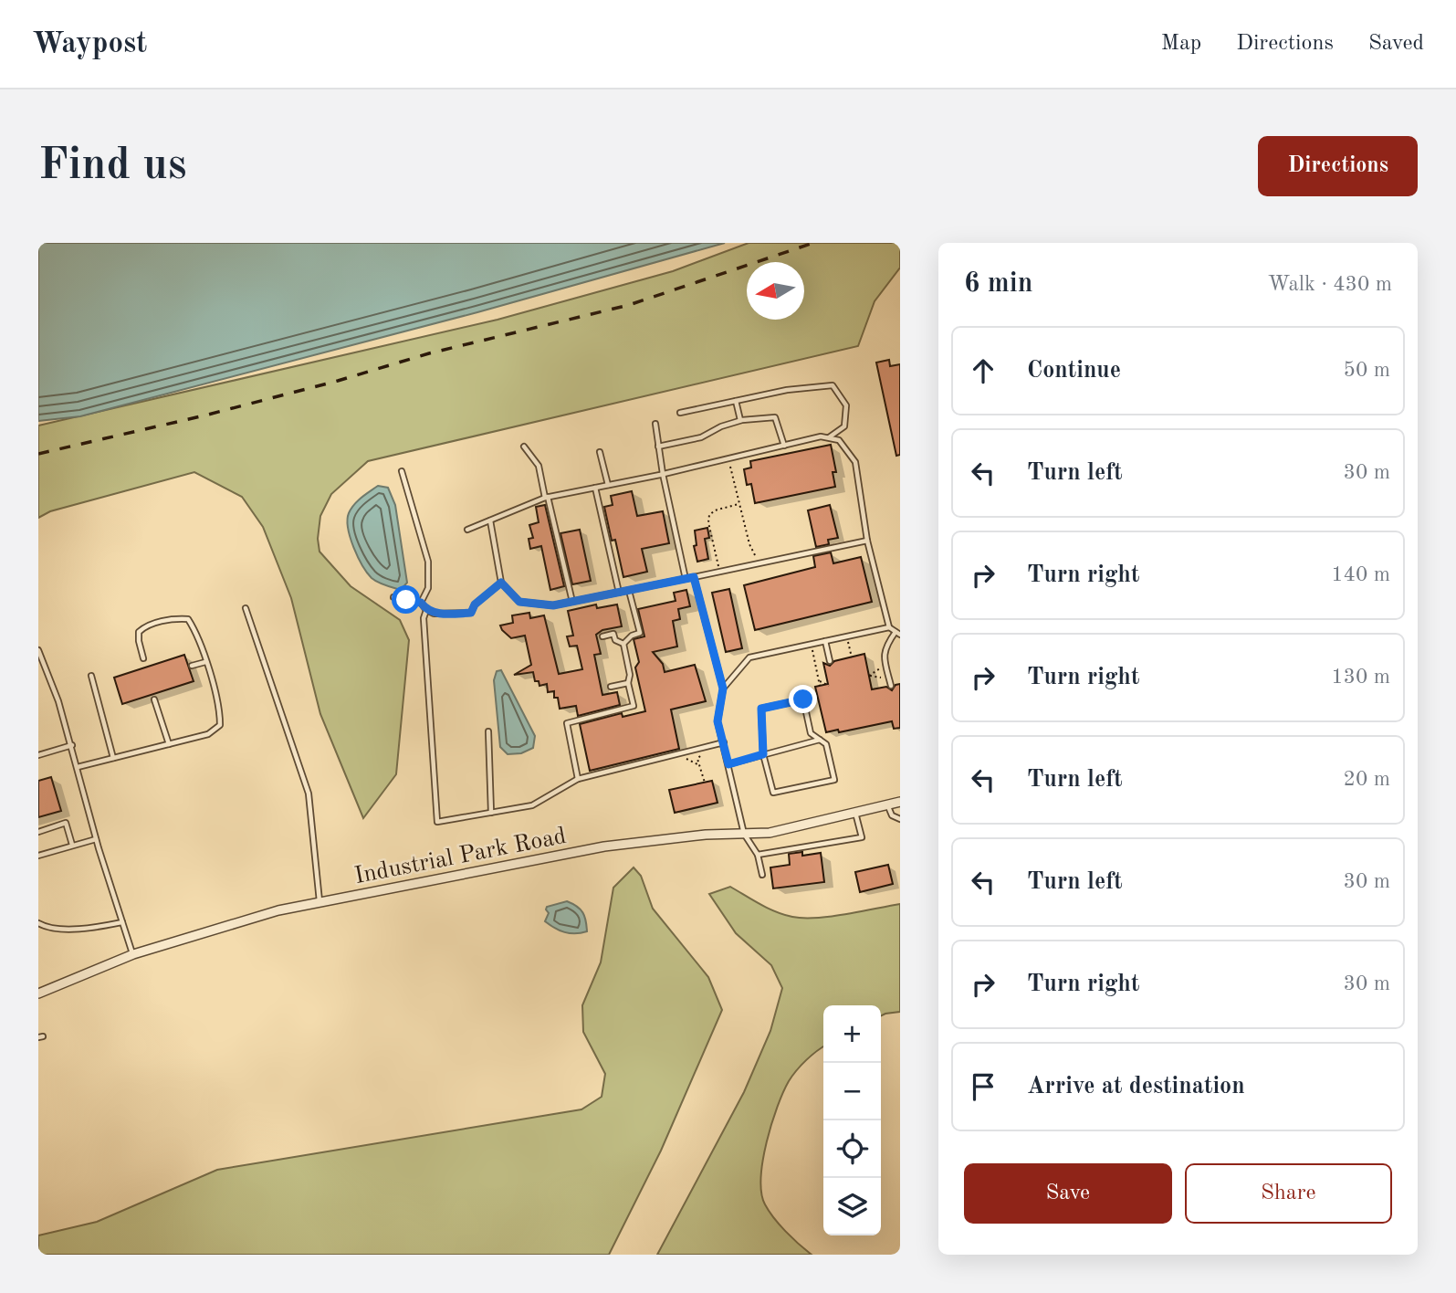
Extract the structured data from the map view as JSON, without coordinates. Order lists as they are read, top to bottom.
{
  "streets": {
    "street": ["Industrial Park Road"]
  },
  "north": "left",
  "page": {
    "header": "Waypost",
    "nav": ["Map", "Directions", "Saved"],
    "buttons": [
      "Directions",
      ["Save", "Share"]
    ],
    "title": "Find us",
    "heading": ["6 min", "Walk · 430 m"],
    "list": [
      ["Continue", "50 m"],
      ["Turn left", "30 m"],
      ["Turn right", "140 m"],
      ["Turn right", "130 m"],
      ["Turn left", "20 m"],
      ["Turn left", "30 m"],
      ["Turn right", "30 m"],
      "Arrive at destination"
    ],
    "map_buttons": ["+", "−"]
  }
}
